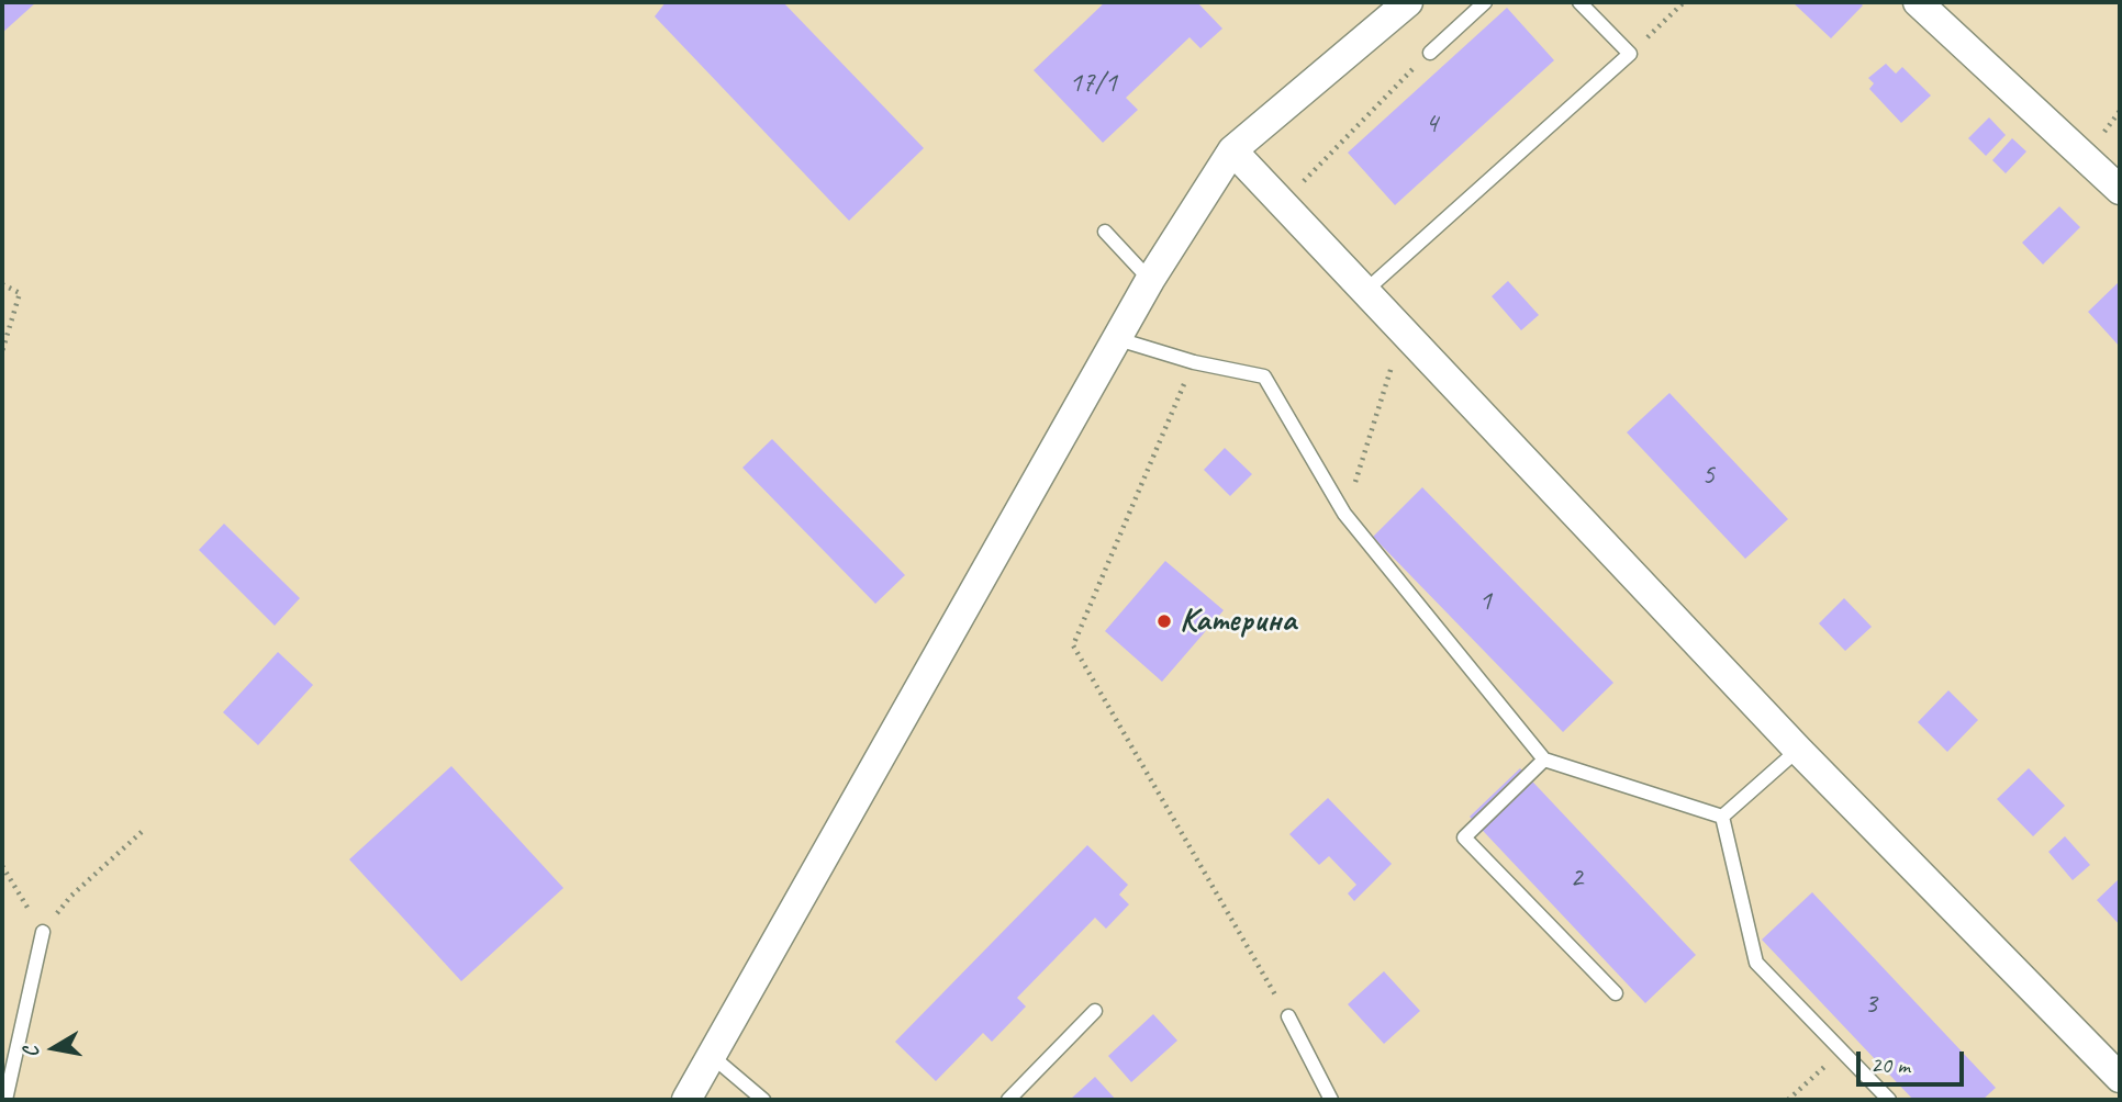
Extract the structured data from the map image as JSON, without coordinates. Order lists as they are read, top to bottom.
{
  "places": ["Катерина"],
  "house_numbers": [
    "17/1",
    "4",
    "5",
    "1",
    "2",
    "3"
  ],
  "scale_bar": "20 m",
  "north": "left"
}
